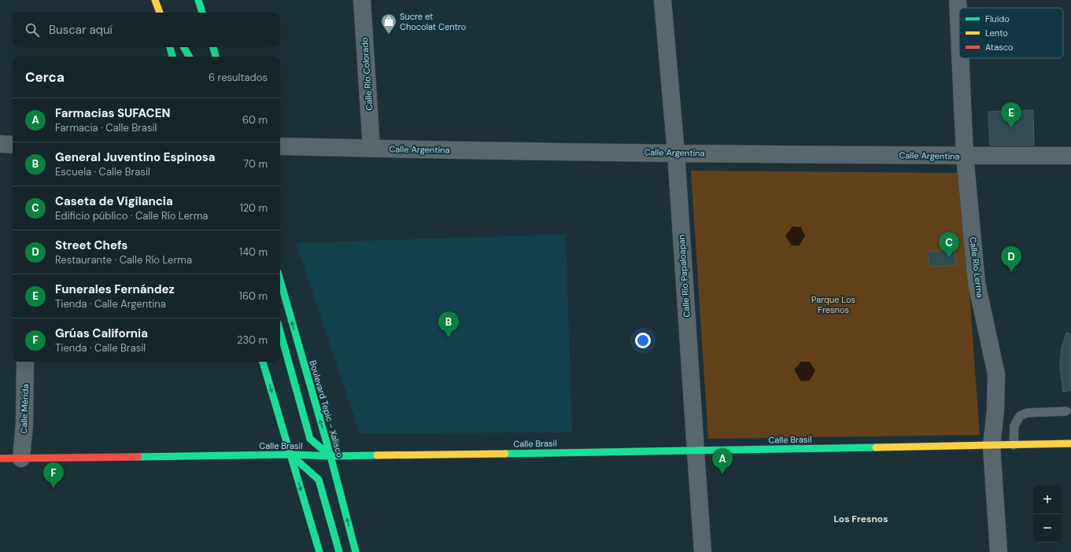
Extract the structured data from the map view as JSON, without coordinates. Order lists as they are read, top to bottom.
{
  "streets": {
    "main road": ["Boulevard Tepic - Xalisco", "Calle Brasil"],
    "street": [
      "Calle Río Colorado",
      "Calle Argentina",
      "Calle Río Lerma",
      "Calle Río Papaloapan",
      "Calle Mérida"
    ]
  },
  "crossings": [
    ["Calle Río Colorado", "Calle Argentina"],
    ["Calle Argentina", "Calle Río Lerma"],
    ["Calle Argentina", "Calle Río Papaloapan"],
    ["Calle Río Lerma", "Calle Brasil"],
    ["Calle Río Papaloapan", "Calle Brasil"],
    ["Calle Mérida", "Calle Brasil"],
    ["Boulevard Tepic - Xalisco", "Calle Brasil"]
  ],
  "districts": ["Los Fresnos"],
  "parks": ["Parque Los Fresnos"],
  "places": {
    "shop": ["Sucre et Chocolat Centro"]
  },
  "legend": ["Fluido", "Lento", "Atasco"],
  "page": {
    "search": "Buscar aquí",
    "heading": ["Cerca", "6 resultados"],
    "list": [
      {
        "mark": "A",
        "name": "Farmacias SUFACEN",
        "note": "Farmacia · Calle Brasil",
        "value": "60 m"
      },
      {
        "mark": "B",
        "name": "General Juventino Espinosa",
        "note": "Escuela · Calle Brasil",
        "value": "70 m"
      },
      {
        "mark": "C",
        "name": "Caseta de Vigilancia",
        "note": "Edificio público · Calle Río Lerma",
        "value": "120 m"
      },
      {
        "mark": "D",
        "name": "Street Chefs",
        "note": "Restaurante · Calle Río Lerma",
        "value": "140 m"
      },
      {
        "mark": "E",
        "name": "Funerales Fernández",
        "note": "Tienda · Calle Argentina",
        "value": "160 m"
      },
      {
        "mark": "F",
        "name": "Grúas California",
        "note": "Tienda · Calle Brasil",
        "value": "230 m"
      }
    ],
    "pins": [
      "E",
      "C",
      "D",
      "B",
      "A",
      "F"
    ],
    "map_buttons": ["+", "−"]
  }
}
